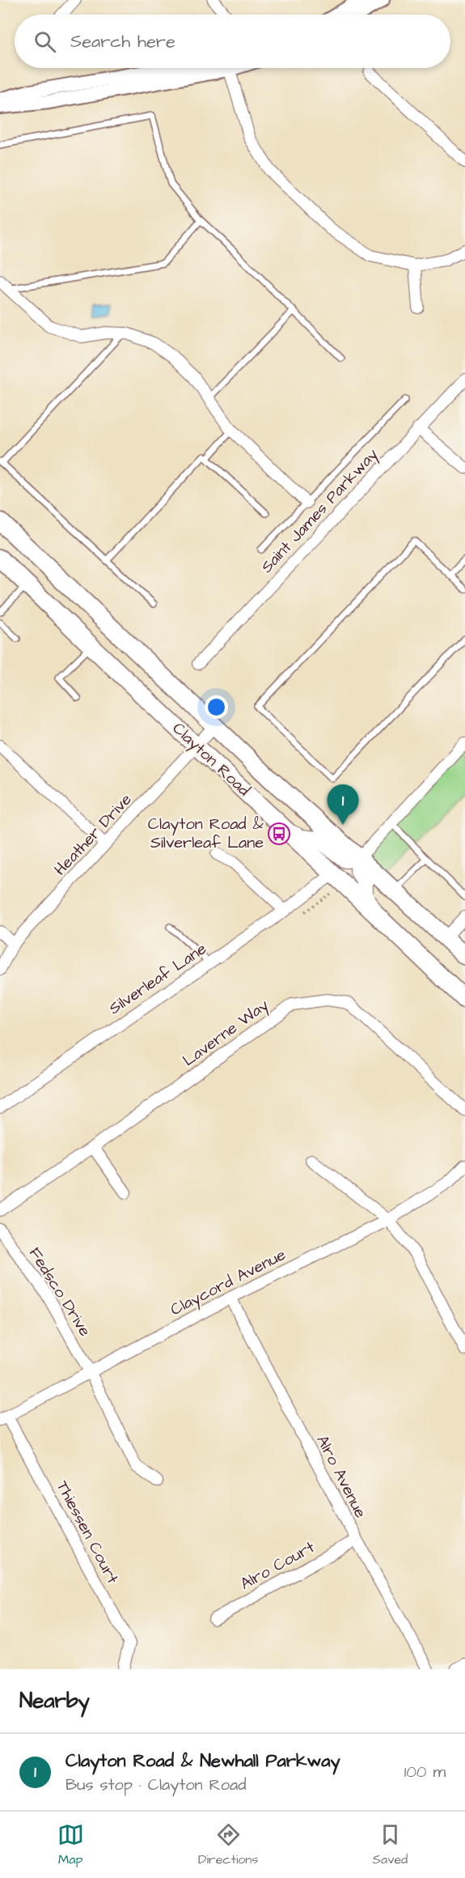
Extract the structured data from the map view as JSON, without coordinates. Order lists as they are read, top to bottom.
{
  "streets": {
    "main road": ["Clayton Road"],
    "street": [
      "Saint James Parkway",
      "Heather Drive",
      "Silverleaf Lane",
      "Laverne Way",
      "Claycord Avenue",
      "Fedsco Drive",
      "Alro Avenue",
      "Thiessen Court",
      "Alro Court"
    ]
  },
  "crossings": [
    ["Clayton Road", "Heather Drive"],
    ["Clayton Road", "Silverleaf Lane"],
    ["Claycord Avenue", "Fedsco Drive"],
    ["Claycord Avenue", "Alro Avenue"],
    ["Claycord Avenue", "Thiessen Court"],
    ["Alro Avenue", "Alro Court"]
  ],
  "places": {
    "bus stop": ["Clayton Road & Silverleaf Lane"]
  },
  "page": {
    "search": "Search here",
    "pins": "1",
    "heading": "Nearby",
    "list": [
      {
        "mark": "1",
        "name": "Clayton Road & Newhall Parkway",
        "note": "Bus stop · Clayton Road",
        "value": "100 m"
      }
    ],
    "nav": ["Map", "Directions", "Saved"]
  }
}
